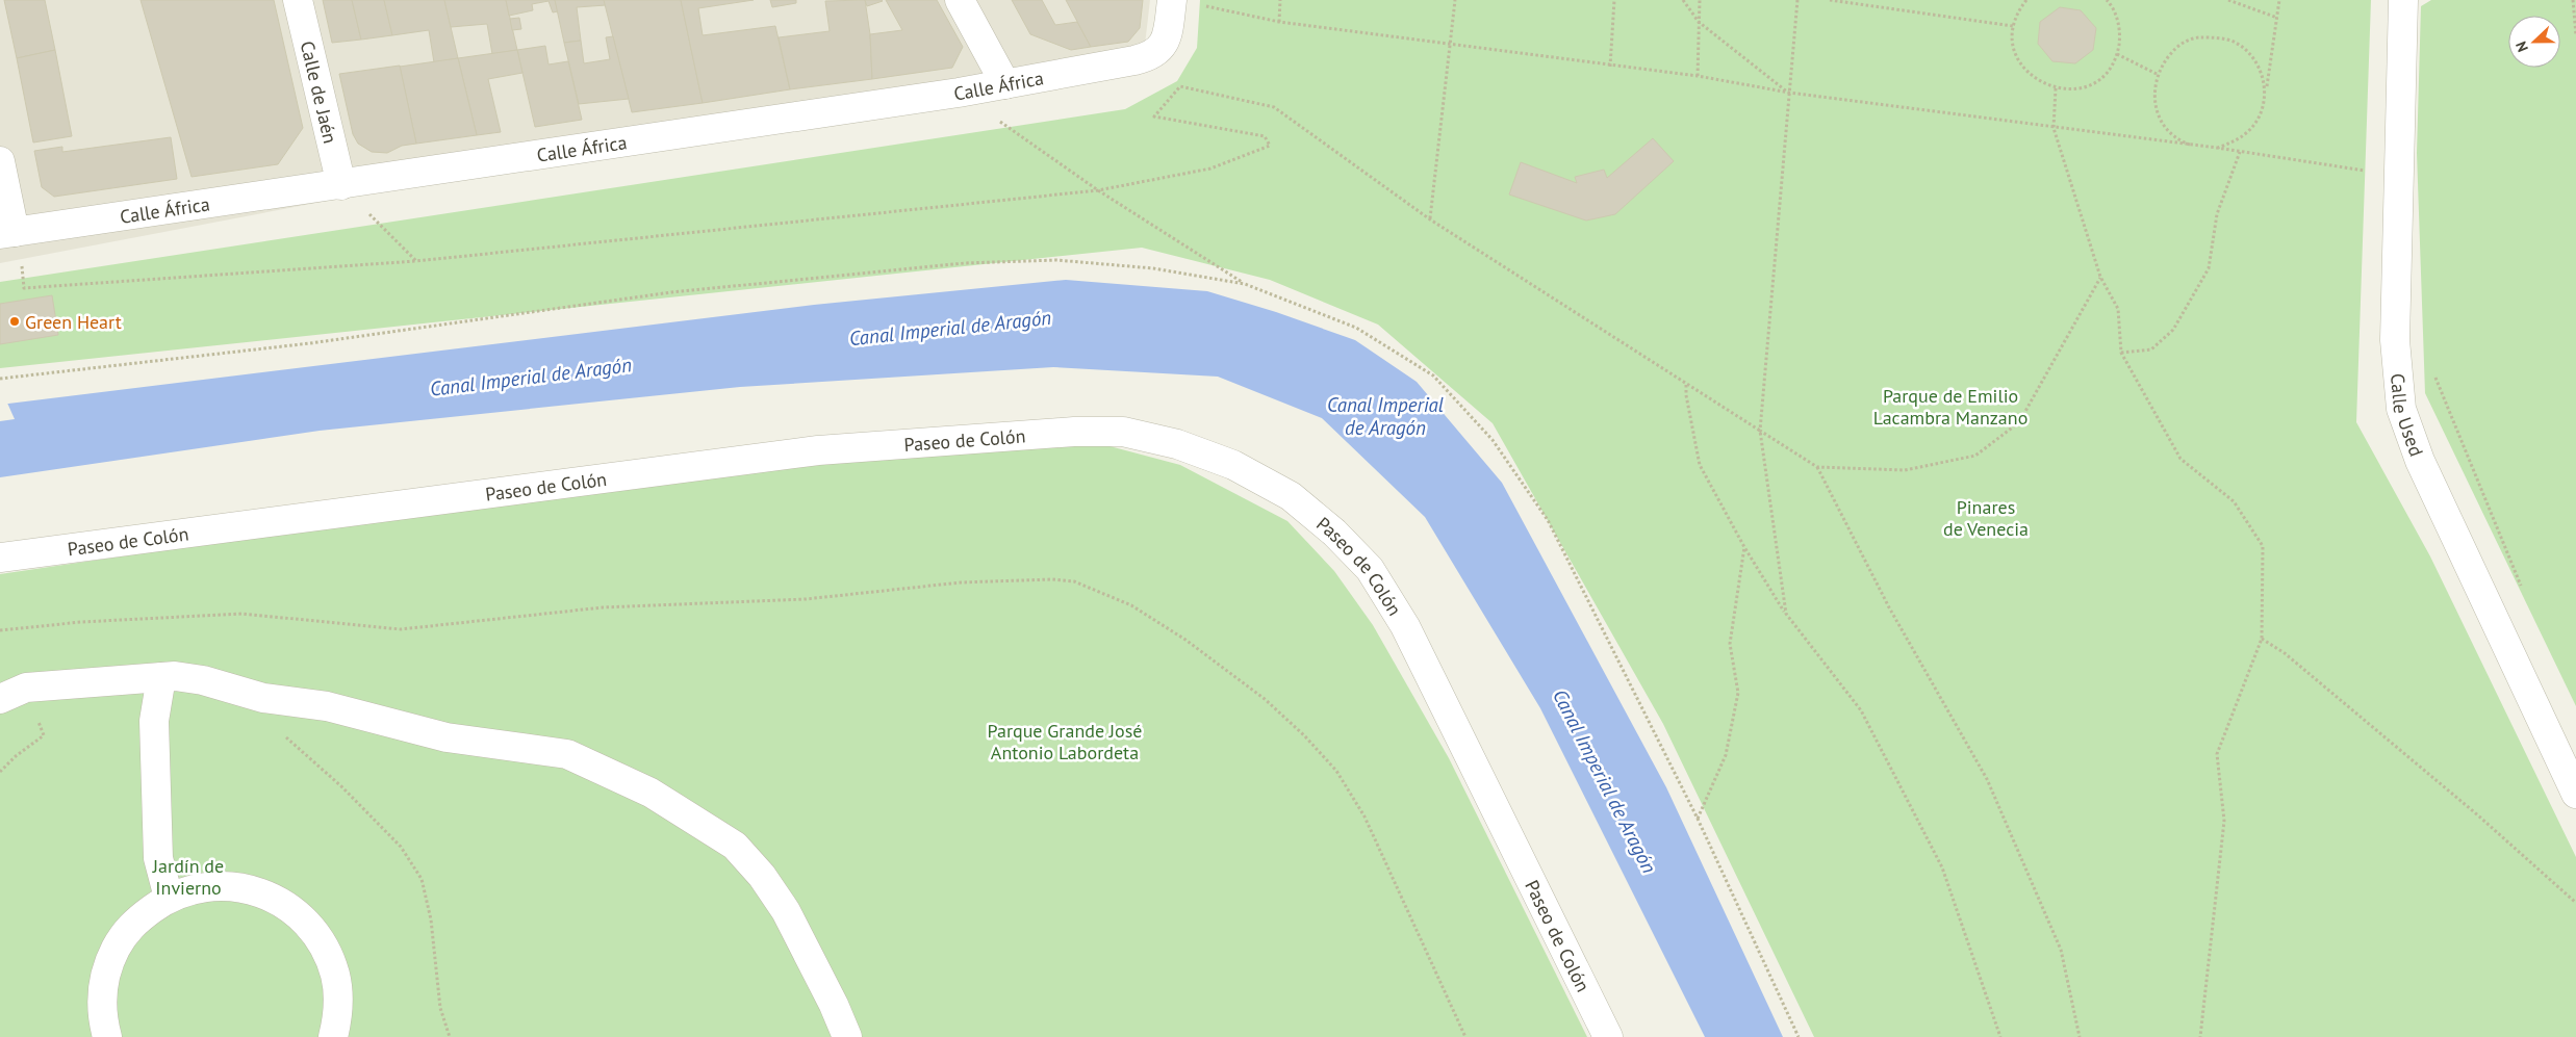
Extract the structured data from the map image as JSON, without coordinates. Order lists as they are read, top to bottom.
{
  "streets": {
    "street": [
      "Calle África",
      "Calle de Jaén",
      "Calle Used",
      "Paseo de Colón"
    ]
  },
  "crossings": [
    ["Calle África", "Calle de Jaén"]
  ],
  "water": ["Canal Imperial de Aragón"],
  "parks": [
    "Parque de Emilio Lacambra Manzano",
    "Pinares de Venecia",
    "Parque Grande José Antonio Labordeta",
    "Jardín de Invierno"
  ],
  "places": ["Green Heart"],
  "north": "left"
}
